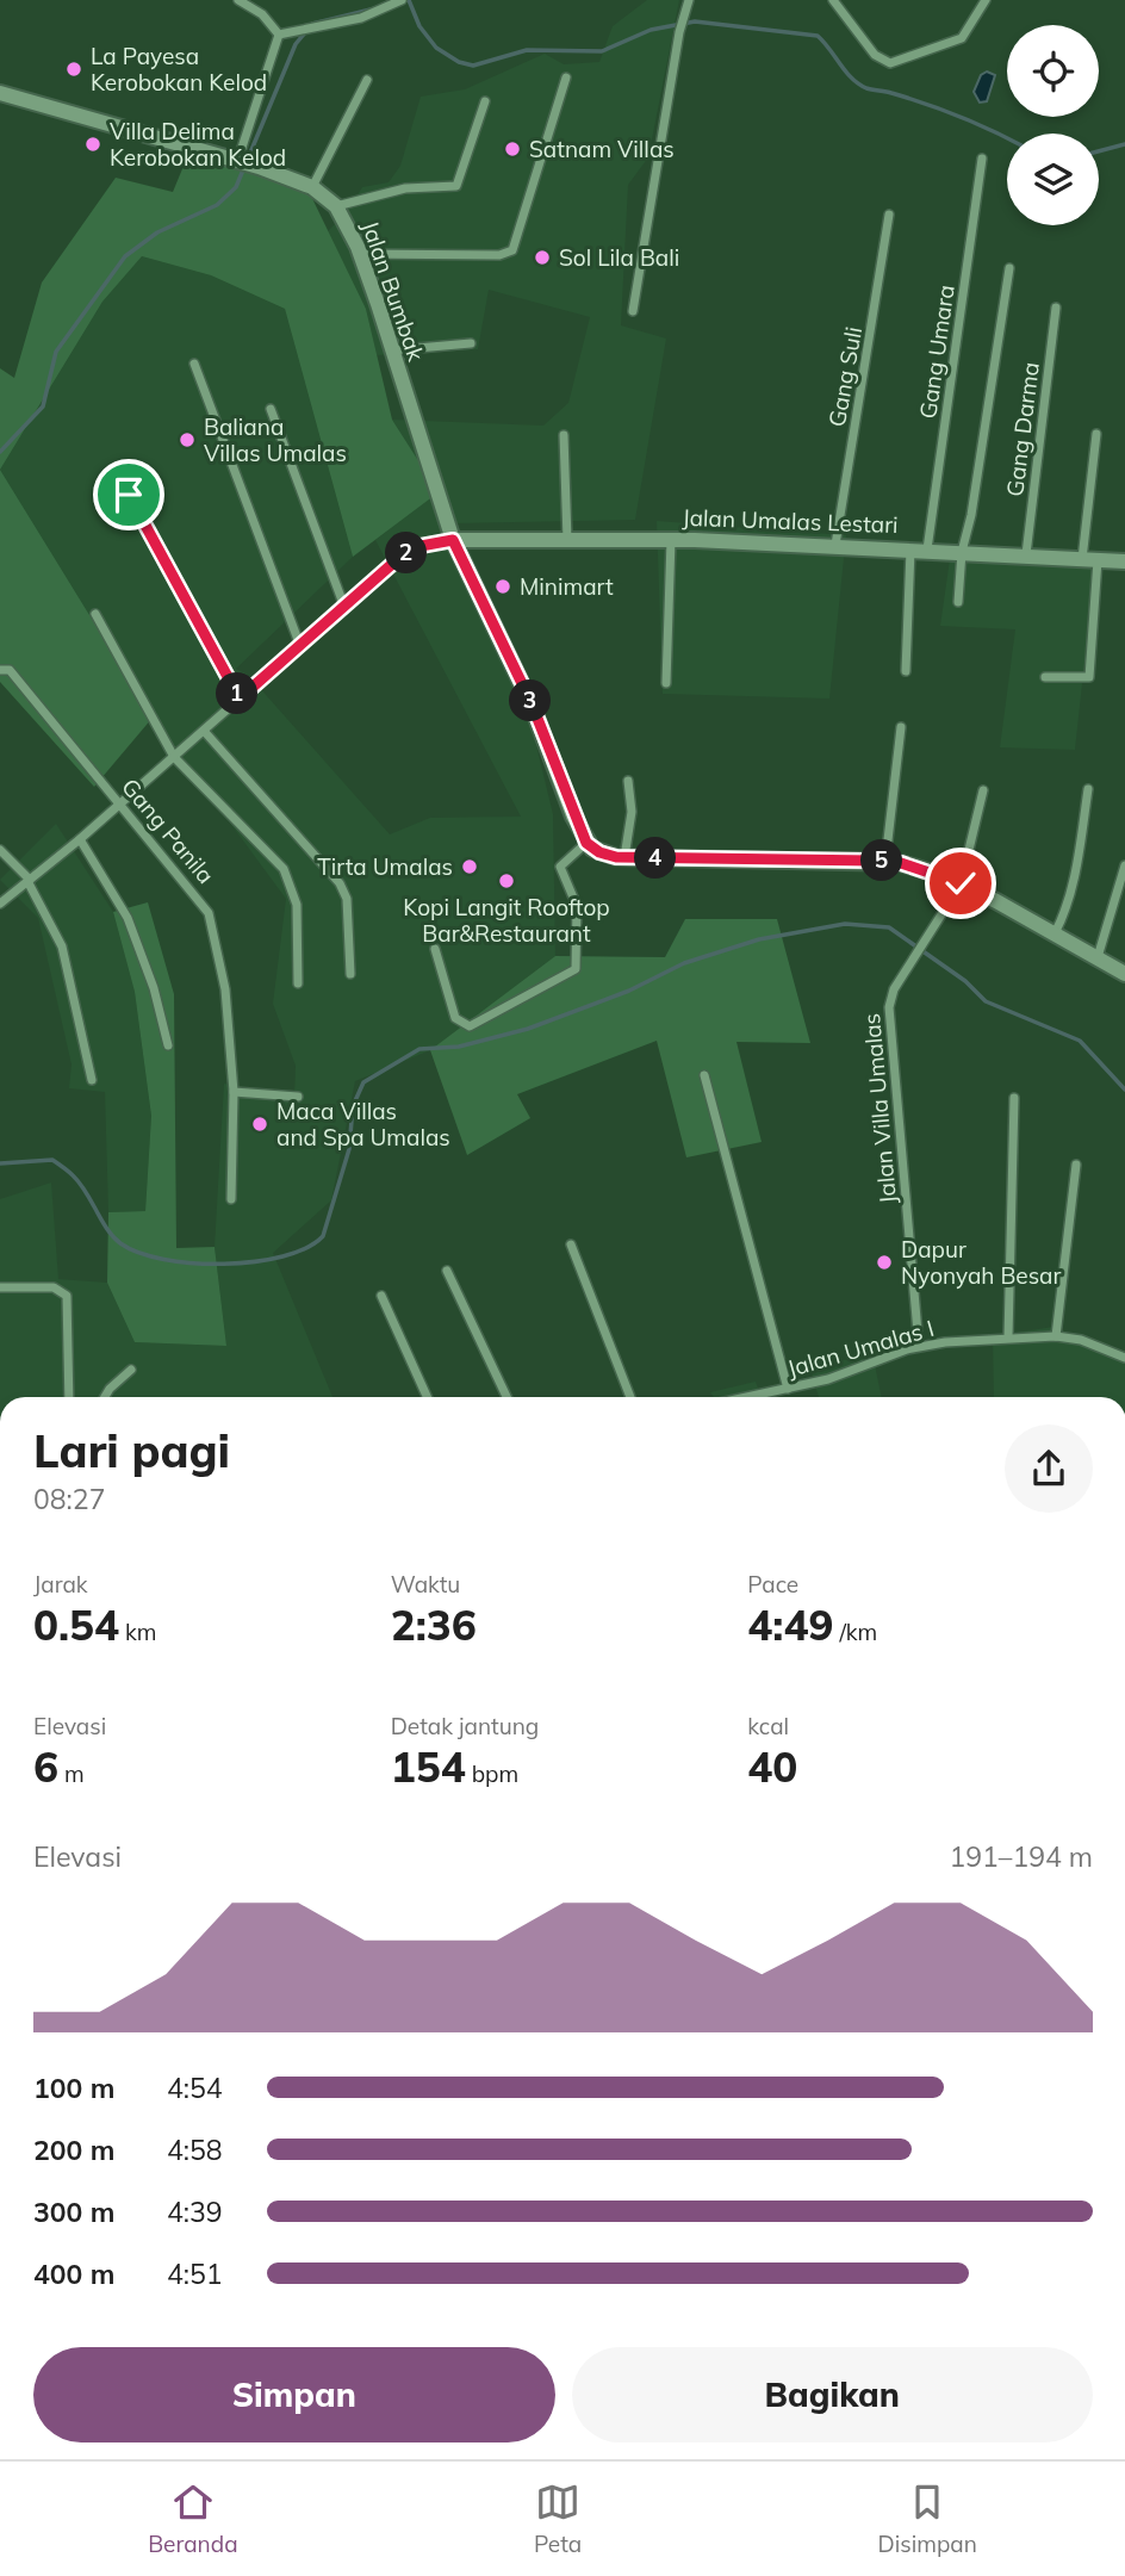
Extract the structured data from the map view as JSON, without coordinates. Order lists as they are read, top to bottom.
{
  "streets": {
    "street": [
      "Jalan Bumbak",
      "Gang Umara",
      "Gang Suli",
      "Gang Darma",
      "Jalan Umalas Lestari",
      "Gang Panila",
      "Jalan Villa Umalas",
      "Jalan Umalas I"
    ]
  },
  "crossings": [
    ["Jalan Bumbak", "Jalan Umalas Lestari"],
    ["Gang Umara", "Jalan Umalas Lestari"],
    ["Gang Suli", "Jalan Umalas Lestari"],
    ["Gang Darma", "Jalan Umalas Lestari"],
    ["Jalan Villa Umalas", "Jalan Umalas I"]
  ],
  "places": [
    "La Payesa Kerobokan Kelod",
    "Villa Delima Kerobokan Kelod",
    "Satnam Villas",
    "Sol Lila Bali",
    "Baliana Villas Umalas",
    "Minimart",
    "Tirta Umalas",
    "Kopi Langit Rooftop Bar&Restaurant",
    "Maca Villas and Spa Umalas",
    "Dapur Nyonyah Besar"
  ],
  "page": {
    "pins": [
      "2",
      "1",
      "3",
      "4",
      "5"
    ],
    "heading": ["Lari pagi", "08:27"],
    "stats": [
      ["Jarak", "0.54 km"],
      ["Waktu", "2:36"],
      ["Pace", "4:49 /km"],
      ["Elevasi", "6 m"],
      ["Detak jantung", "154 bpm"],
      ["kcal", "40"]
    ],
    "chart": ["Elevasi", "191–194 m"],
    "list": [
      {
        "name": "100 m",
        "note": "4:54"
      },
      {
        "name": "200 m",
        "note": "4:58"
      },
      {
        "name": "300 m",
        "note": "4:39"
      },
      {
        "name": "400 m",
        "note": "4:51"
      }
    ],
    "buttons": ["Simpan", "Bagikan"],
    "tabs": ["Beranda", "Peta", "Disimpan"]
  }
}
